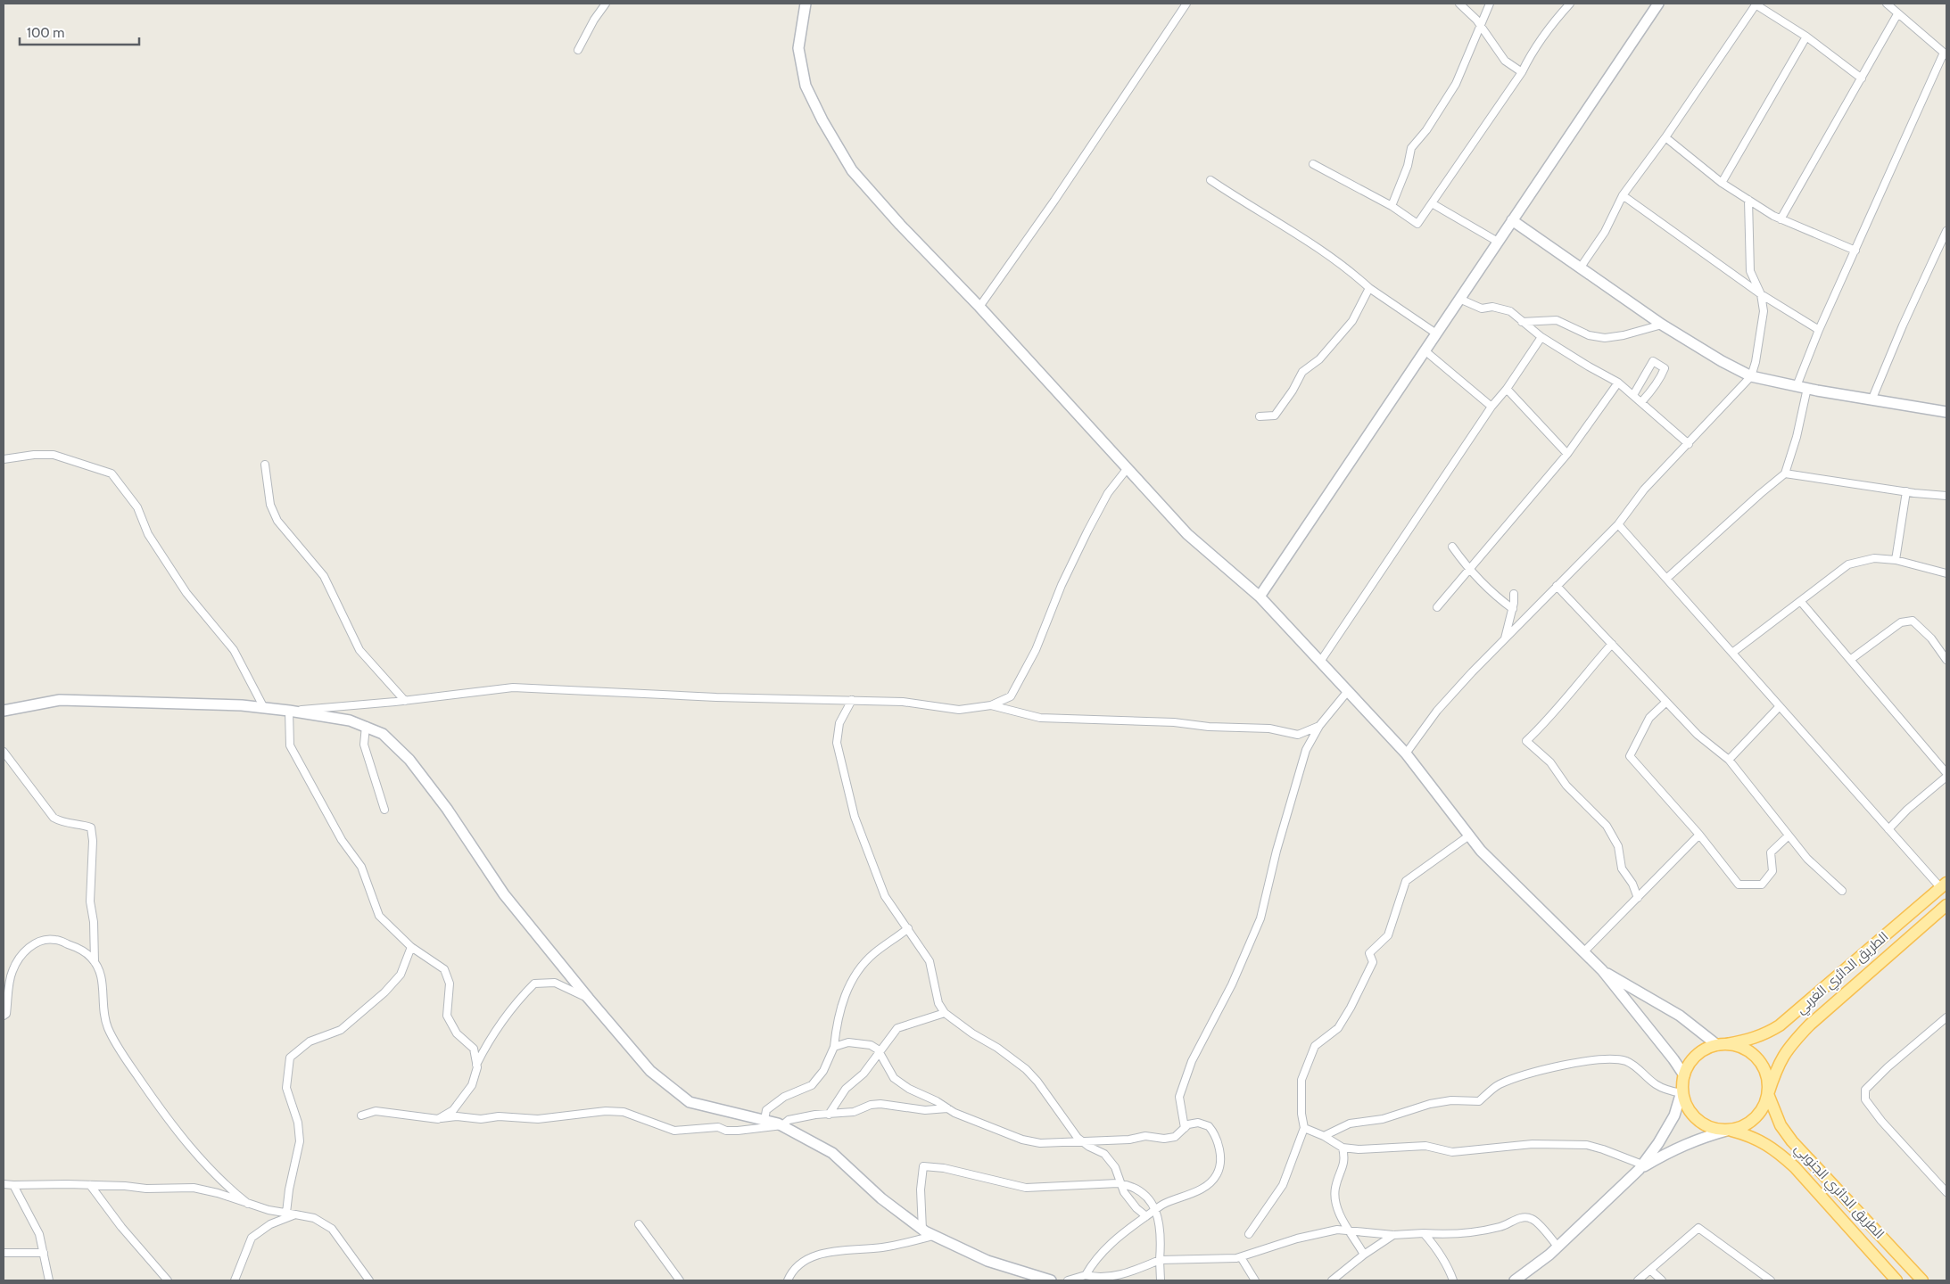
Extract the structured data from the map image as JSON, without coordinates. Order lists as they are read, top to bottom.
{
  "streets": {
    "main road": ["الطريق الدائري الغربي", "الطريق الدائري الجنوبي"]
  },
  "crossings": [
    ["الطريق الدائري الغربي", "الطريق الدائري الجنوبي"]
  ],
  "scale_bar": "100 m"
}
